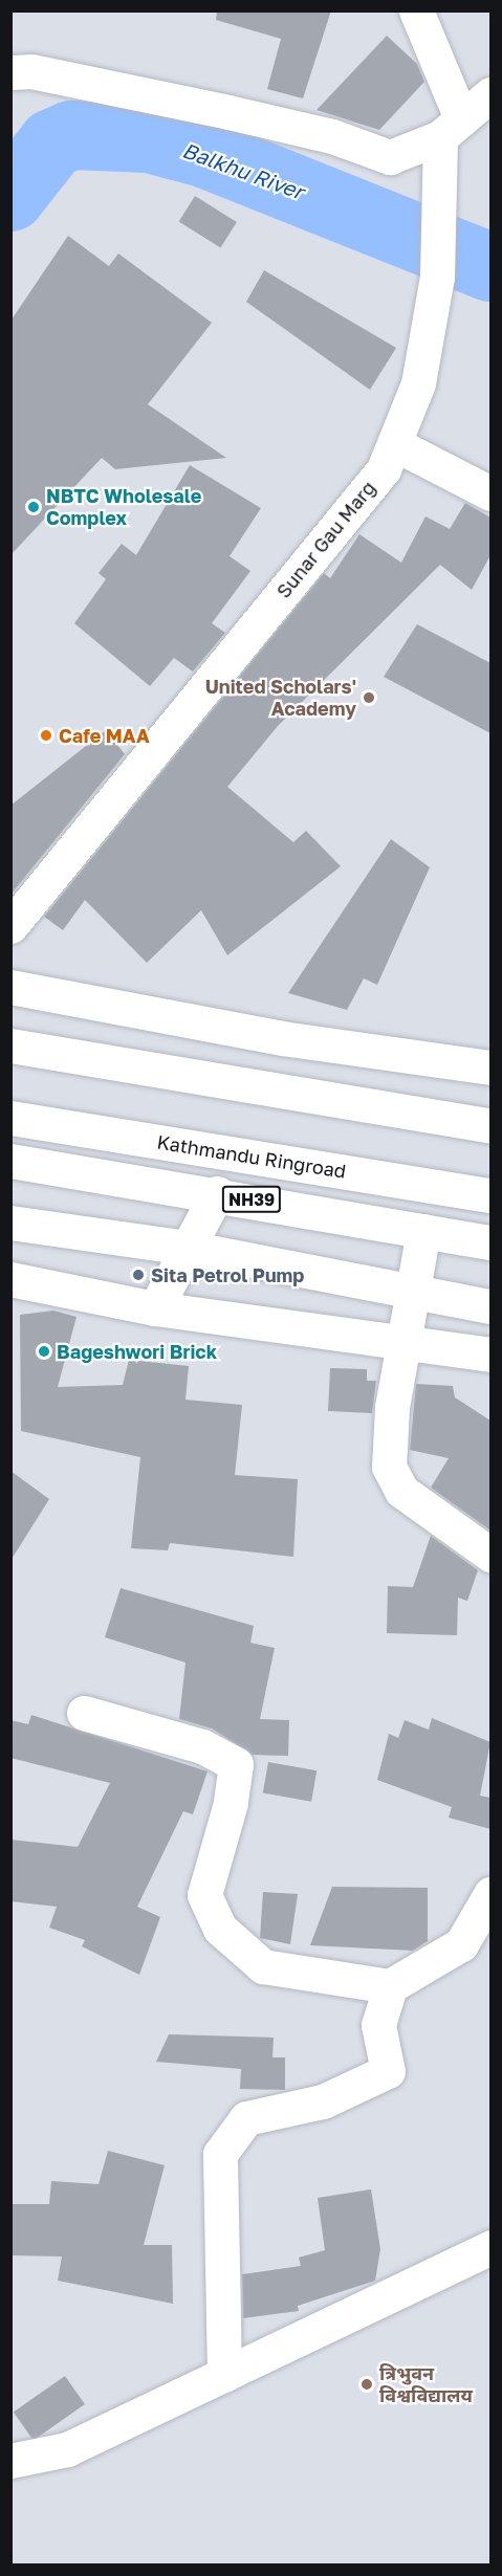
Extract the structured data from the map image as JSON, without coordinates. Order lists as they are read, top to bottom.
{
  "streets": {
    "main road": ["Sunar Gau Marg", "Kathmandu Ringroad", "NH39"]
  },
  "water": ["Balkhu River"],
  "places": [
    "NBTC Wholesale Complex",
    "United Scholars' Academy",
    "Cafe MAA",
    "Sita Petrol Pump",
    "Bageshwori Brick",
    "त्रिभुवन विश्वविद्यालय"
  ]
}
